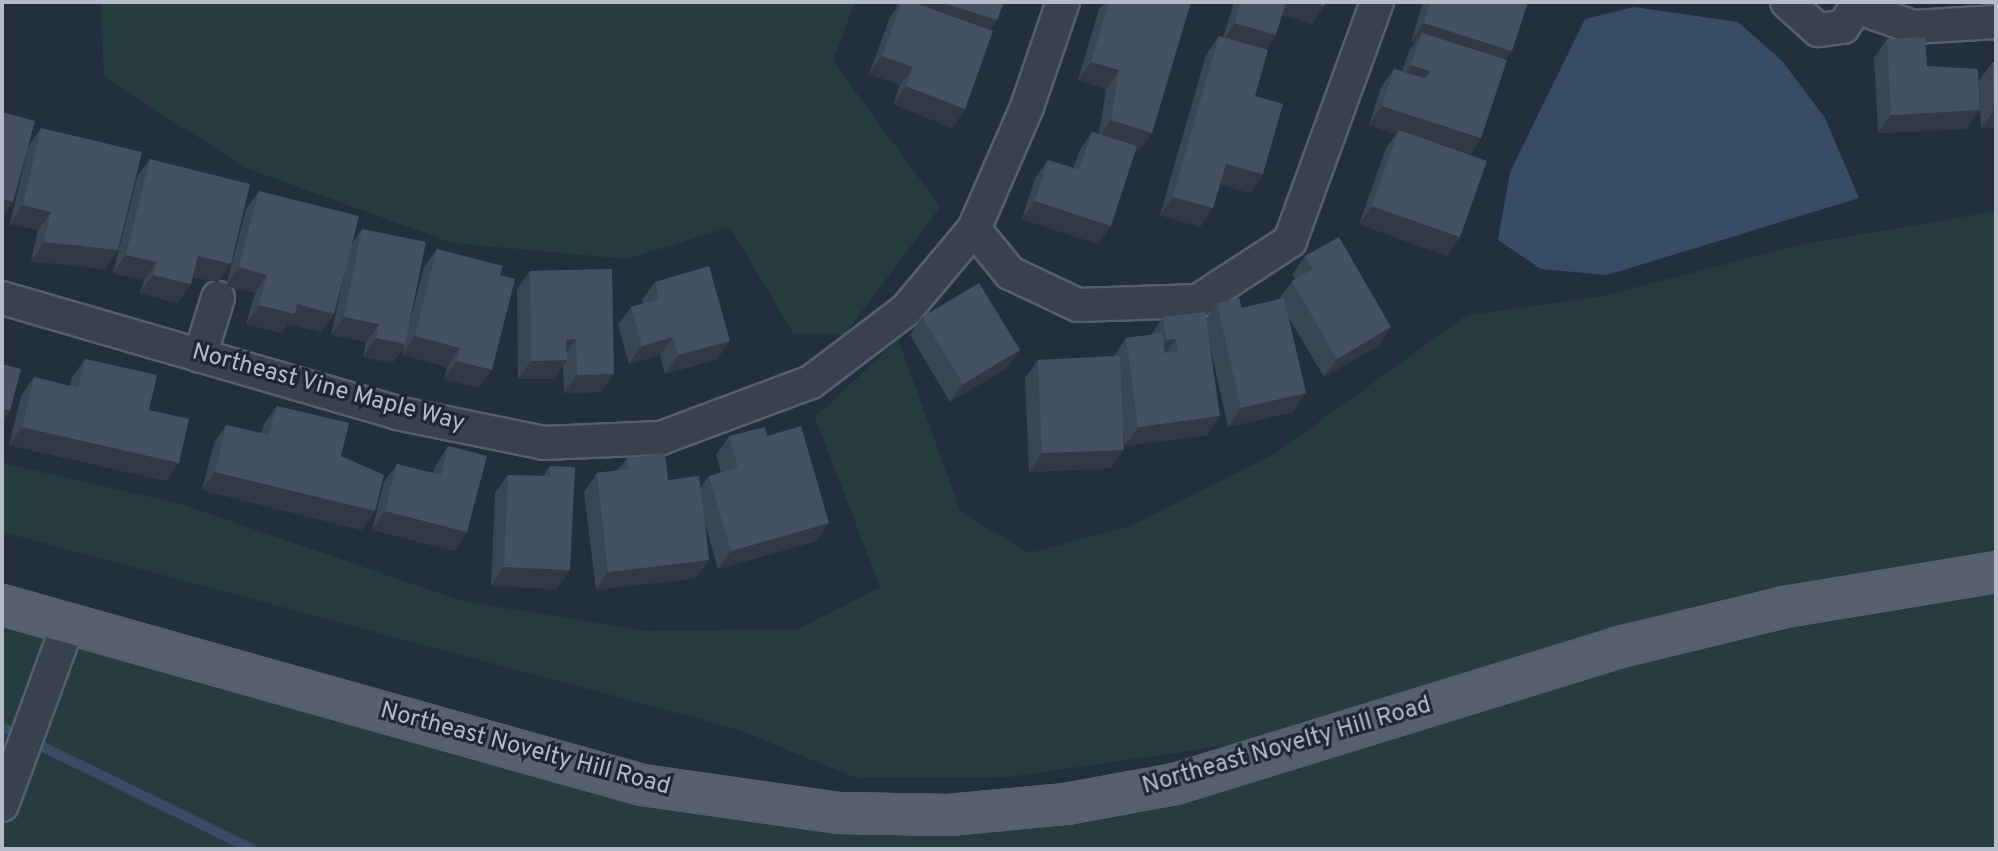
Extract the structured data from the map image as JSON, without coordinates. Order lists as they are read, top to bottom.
{
  "streets": {
    "main road": ["Northeast Novelty Hill Road"],
    "street": ["Northeast Vine Maple Way"]
  }
}
